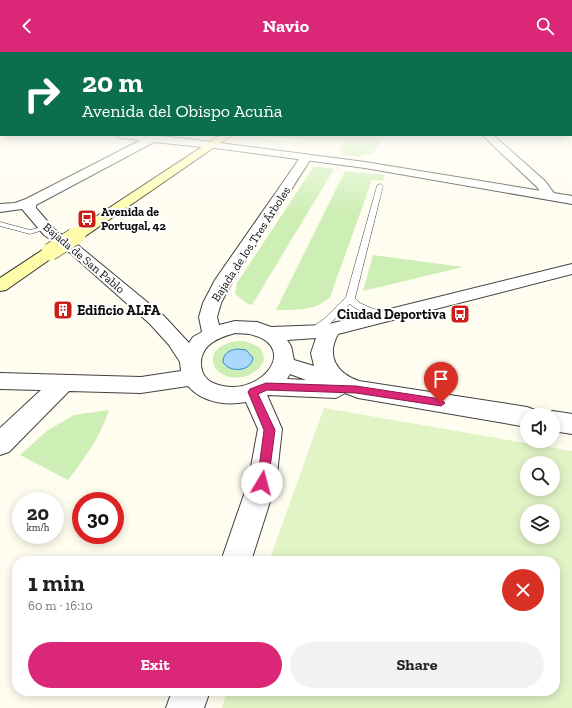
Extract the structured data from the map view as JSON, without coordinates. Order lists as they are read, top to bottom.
{
  "streets": {
    "street": ["Bajada de los Tres Árboles", "Bajada de San Pablo"]
  },
  "crossings": [
    ["Bajada de los Tres Árboles", "Bajada de San Pablo"]
  ],
  "places": {
    "bus stop": ["Avenida de Portugal, 42", "Ciudad Deportiva"],
    "building": ["Edificio ALFA"]
  },
  "page": {
    "header": "Navio",
    "turn": ["20 m", "Avenida del Obispo Acuña"],
    "speed": "20 km/h",
    "limit": "30",
    "heading": ["1 min", "60 m · 16:10"],
    "buttons": ["Exit", "Share"]
  }
}
